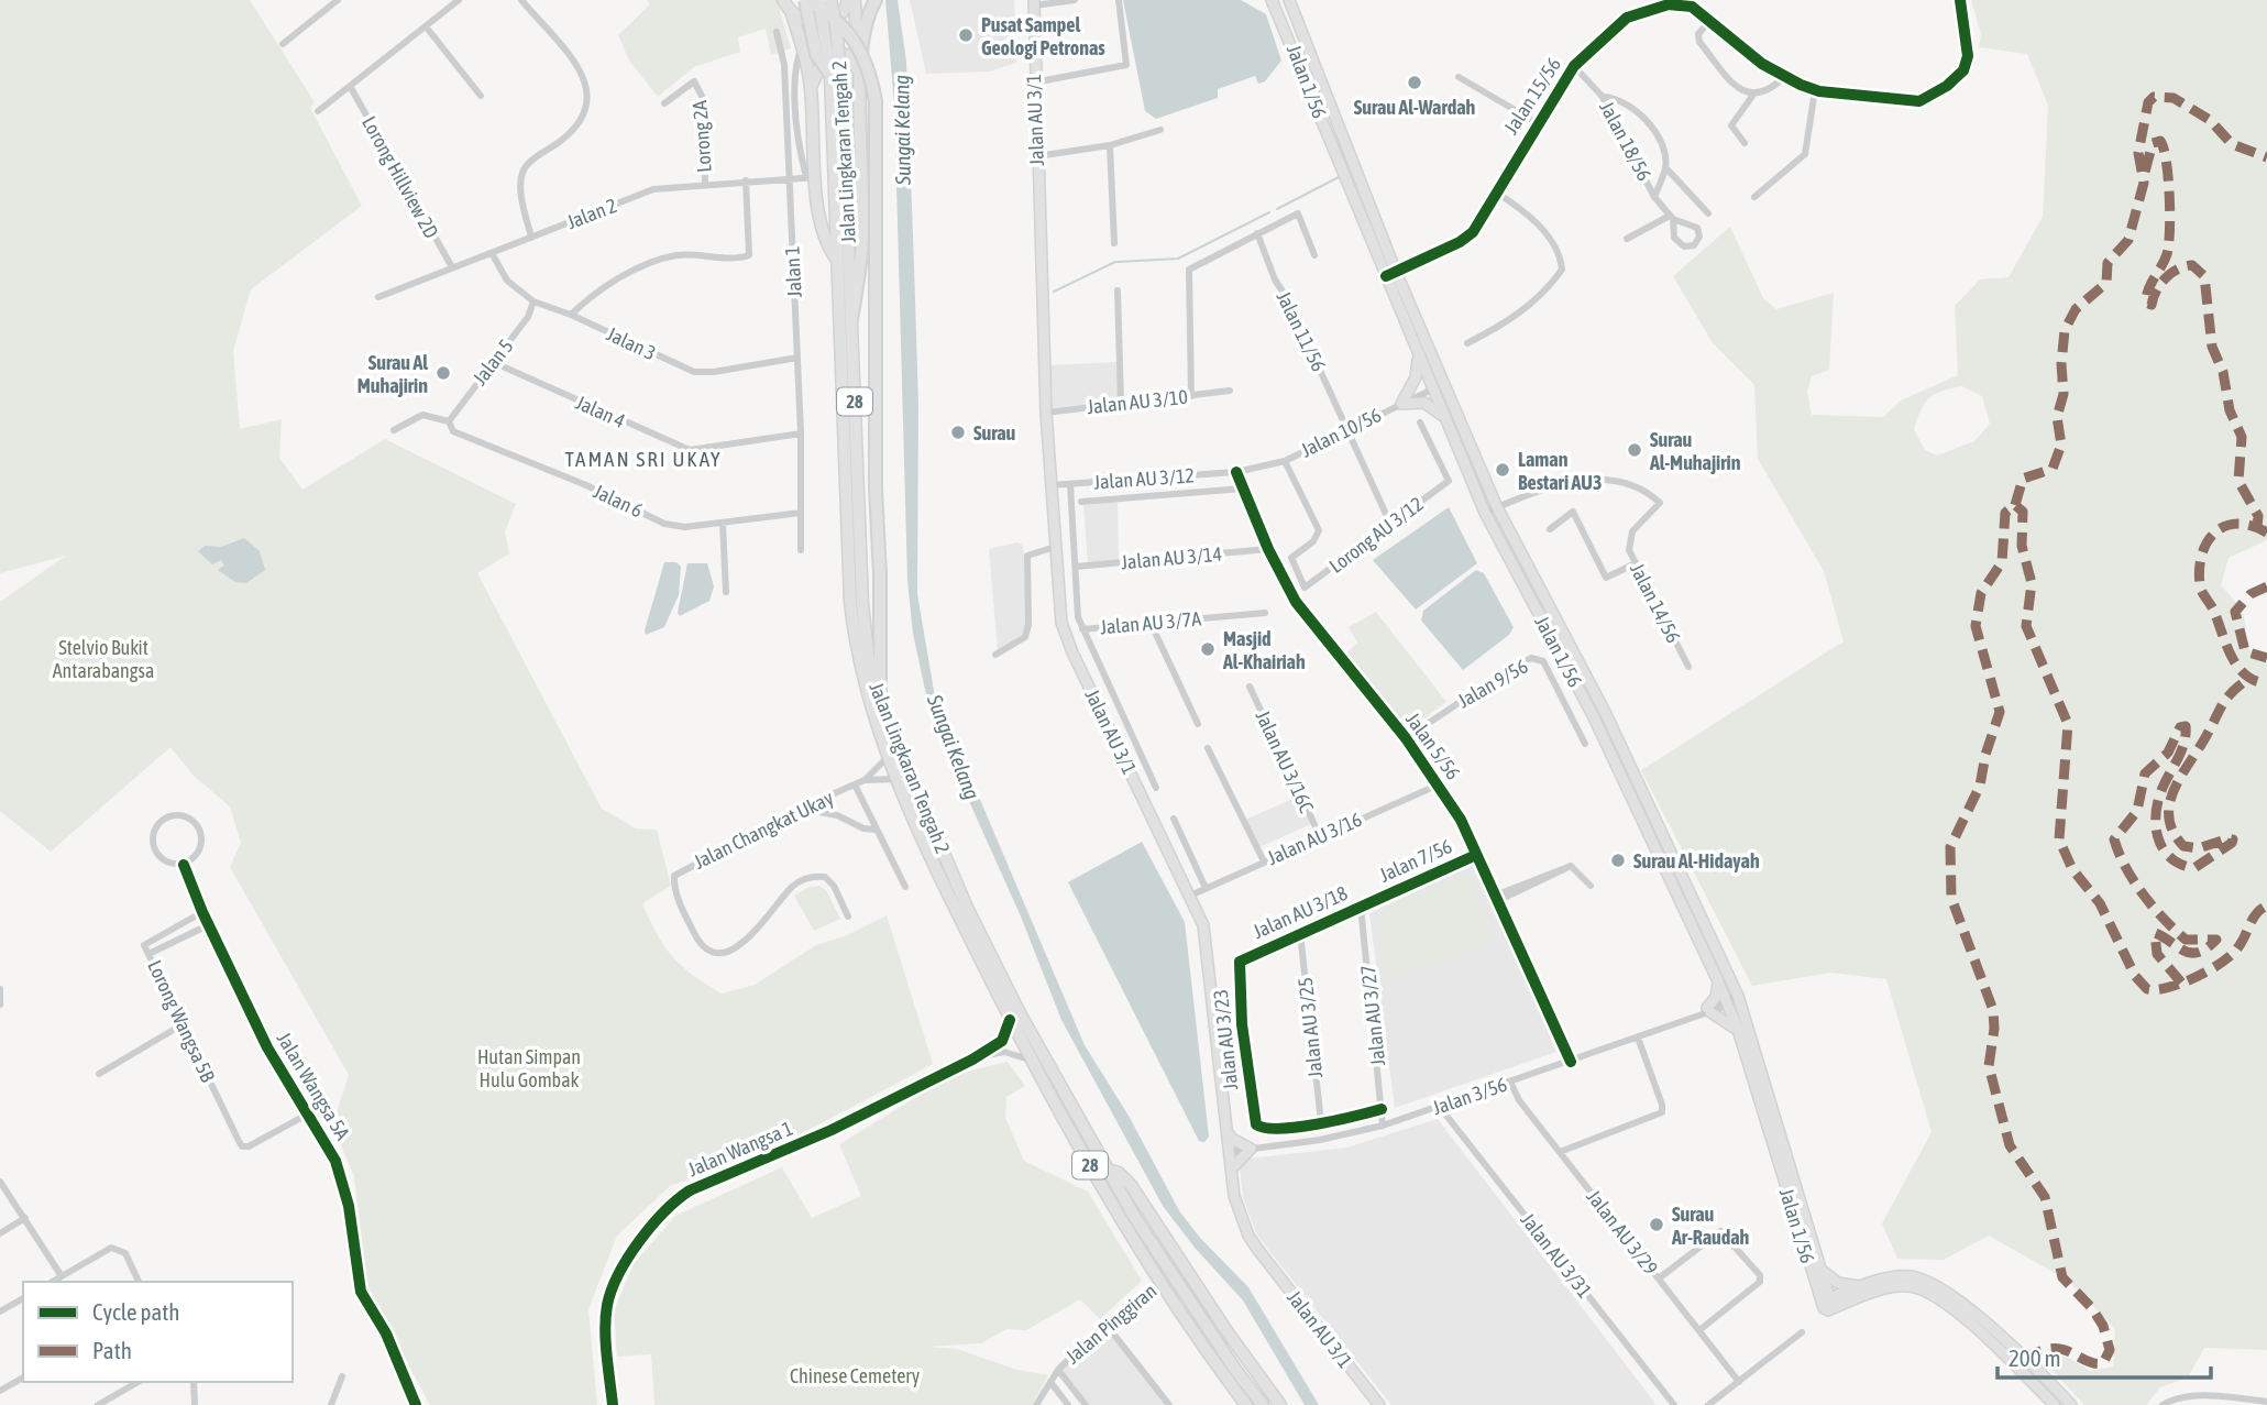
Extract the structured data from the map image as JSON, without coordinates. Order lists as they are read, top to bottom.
{
  "streets": {
    "highway": ["Jalan Lingkaran Tengah 2", "28"],
    "main road": ["Jalan 1/56", "Jalan AU 3/1"],
    "street": [
      "Jalan 15/56",
      "Lorong 2A",
      "Jalan 18/56",
      "Lorong Hillview 2D",
      "Jalan 2",
      "Jalan 1",
      "Jalan 11/56",
      "Jalan 3",
      "Jalan 5",
      "Jalan AU 3/10",
      "Jalan 4",
      "Jalan 10/56",
      "Jalan AU 3/12",
      "Jalan 6",
      "Lorong AU 3/12",
      "Jalan AU 3/14",
      "Jalan 14/56",
      "Jalan AU 3/7A",
      "Jalan 9/56",
      "Jalan 5/56",
      "Jalan AU 3/16C",
      "Jalan Changkat Ukay",
      "Jalan AU 3/16",
      "Jalan 7/56",
      "Jalan AU 3/18",
      "Jalan AU 3/27",
      "Lorong Wangsa 5B",
      "Jalan AU 3/25",
      "Jalan AU 3/23",
      "Jalan Wangsa 5A",
      "Jalan 3/56",
      "Jalan Wangsa 1",
      "Jalan AU 3/29",
      "Jalan AU 3/31",
      "Jalan Pinggiran"
    ]
  },
  "crossings": [
    ["Jalan 1/56", "Jalan 15/56"],
    ["Jalan 1/56", "Jalan 10/56"],
    ["Jalan 1/56", "Jalan 14/56"],
    ["Jalan 1/56", "Jalan 3/56"],
    ["Jalan 15/56", "Jalan 18/56"],
    ["Jalan AU 3/1", "Jalan AU 3/10"],
    ["Jalan AU 3/1", "Jalan AU 3/12"],
    ["Jalan AU 3/1", "Jalan AU 3/16"],
    ["Jalan AU 3/1", "Jalan 3/56"],
    ["Lorong 2A", "Jalan 2"],
    ["Jalan Lingkaran Tengah 2", "Jalan Changkat Ukay"],
    ["Jalan Lingkaran Tengah 2", "Jalan Wangsa 1"],
    ["Jalan Lingkaran Tengah 2", "Jalan Pinggiran"],
    ["Lorong Hillview 2D", "Jalan 2"],
    ["Jalan 2", "Jalan 1"],
    ["Jalan 2", "Jalan 3"],
    ["Jalan 1", "Jalan 3"],
    ["Jalan 1", "Jalan 4"],
    ["Jalan 1", "Jalan 6"],
    ["Jalan 11/56", "Jalan 10/56"],
    ["Jalan 11/56", "Lorong AU 3/12"],
    ["Jalan 3", "Jalan 5"],
    ["Jalan 5", "Jalan 4"],
    ["Jalan 5", "Jalan 6"],
    ["Jalan 10/56", "Jalan AU 3/12"],
    ["Jalan 10/56", "Lorong AU 3/12"],
    ["Jalan 10/56", "Jalan 5/56"],
    ["Jalan AU 3/12", "Jalan 5/56"],
    ["Jalan AU 3/14", "Jalan 5/56"],
    ["Jalan 9/56", "Jalan 5/56"],
    ["Jalan 5/56", "Jalan AU 3/16"],
    ["Jalan 5/56", "Jalan 7/56"],
    ["Jalan 5/56", "Jalan 3/56"],
    ["Jalan AU 3/16C", "Jalan AU 3/16"],
    ["Jalan 7/56", "Jalan AU 3/18"],
    ["Jalan AU 3/18", "Jalan AU 3/27"],
    ["Jalan AU 3/18", "Jalan AU 3/25"],
    ["Jalan AU 3/18", "Jalan AU 3/23"],
    ["Jalan AU 3/27", "Jalan 3/56"],
    ["Lorong Wangsa 5B", "Jalan Wangsa 5A"],
    ["Jalan AU 3/25", "Jalan AU 3/23"],
    ["Jalan 3/56", "Jalan AU 3/29"],
    ["Jalan 3/56", "Jalan AU 3/31"]
  ],
  "districts": ["TAMAN SRI UKAY"],
  "water": ["Sungai Kelang"],
  "parks": ["Stelvio Bukit Antarabangsa", "Hutan Simpan Hulu Gombak", "Chinese Cemetery"],
  "places": [
    "Pusat Sampel Geologi Petronas",
    "Surau Al-Wardah",
    "Surau Al Muhajirin",
    "Surau",
    "Surau Al-Muhajirin",
    "Laman Bestari AU3",
    "Masjid Al-Khairiah",
    "Surau Al-Hidayah",
    "Surau Ar-Raudah"
  ],
  "legend": ["Cycle path", "Path"],
  "scale_bar": "200 m"
}
